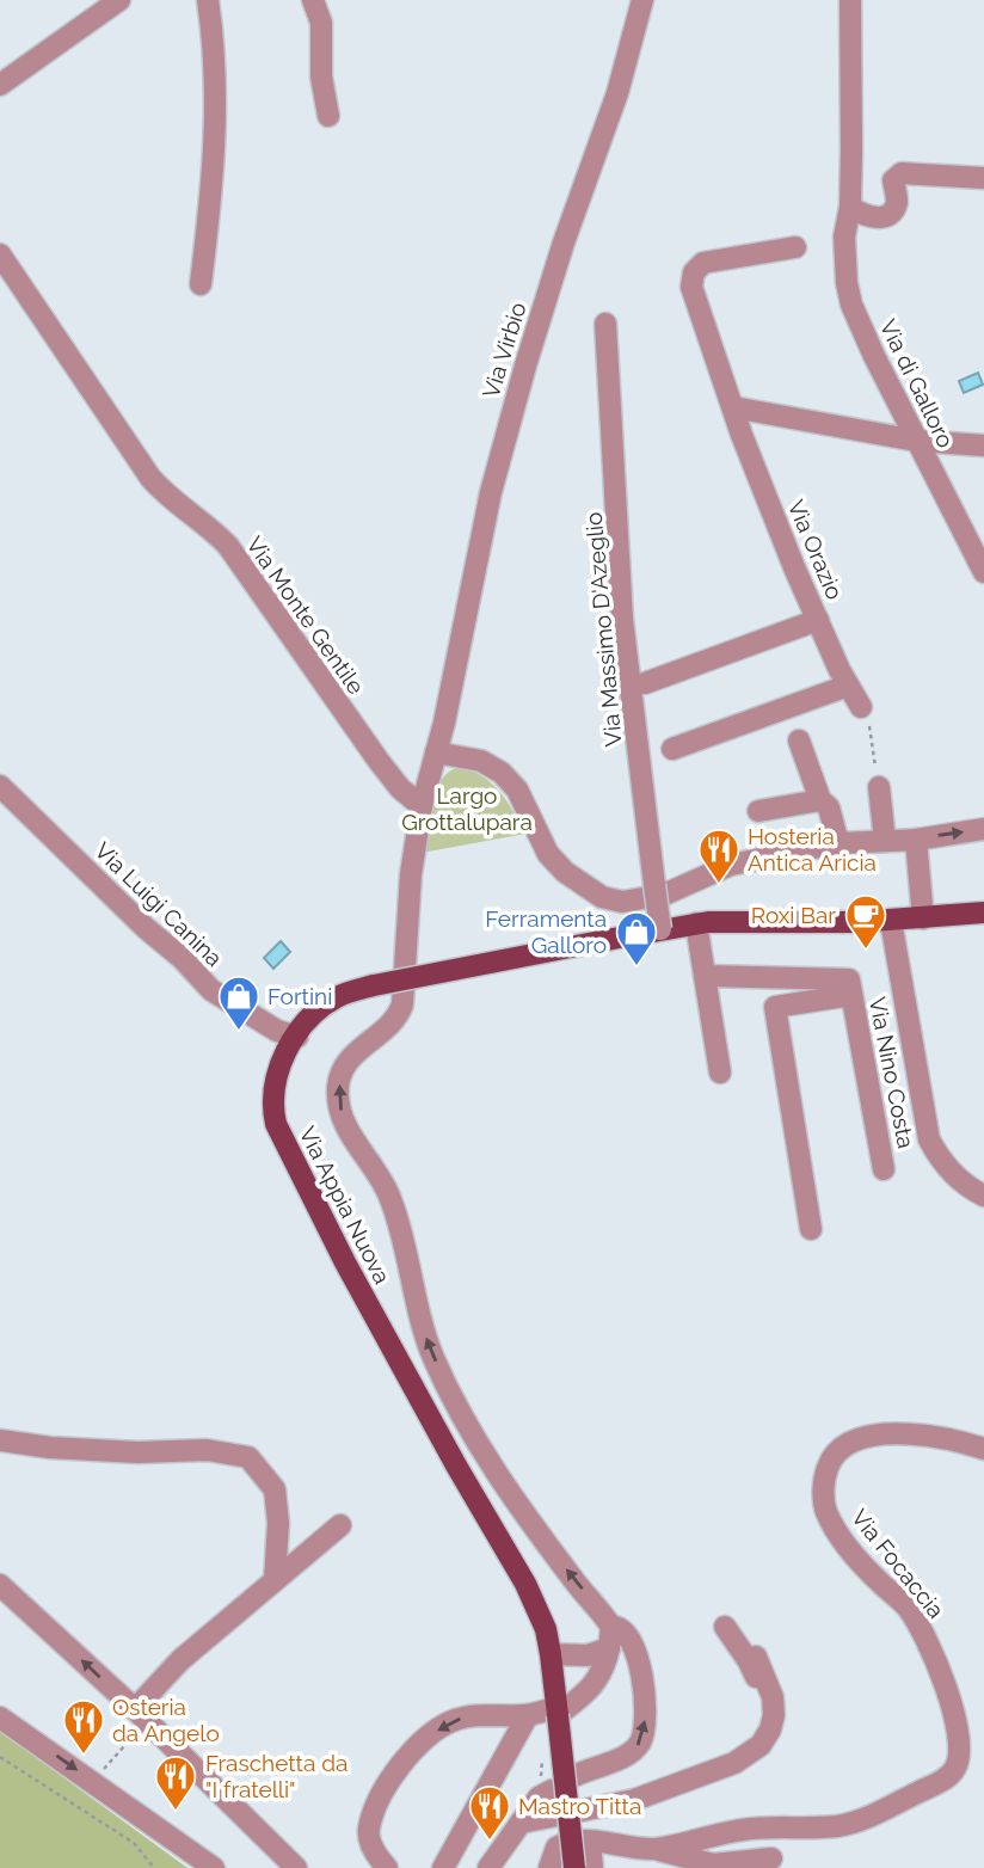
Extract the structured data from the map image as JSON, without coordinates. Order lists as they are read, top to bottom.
{
  "streets": {
    "main road": ["Via Appia Nuova"],
    "street": [
      "Via Virbio",
      "Via di Galloro",
      "Via Orazio",
      "Via Monte Gentile",
      "Via Massimo D'Azeglio",
      "Via Luigi Canina",
      "Via Nino Costa",
      "Via Focaccia"
    ]
  },
  "crossings": [
    ["Via Massimo D'Azeglio", "Via Appia Nuova"],
    ["Via Luigi Canina", "Via Appia Nuova"]
  ],
  "parks": ["Largo Grottalupara"],
  "places": {
    "restaurant": [
      "Hosteria Antica Aricia",
      "Osteria da Angelo",
      "Fraschetta da \"I fratelli\"",
      "Mastro Titta"
    ],
    "cafe": ["Roxi Bar"],
    "shop": ["Ferramenta Galloro", "Fortini"]
  }
}
